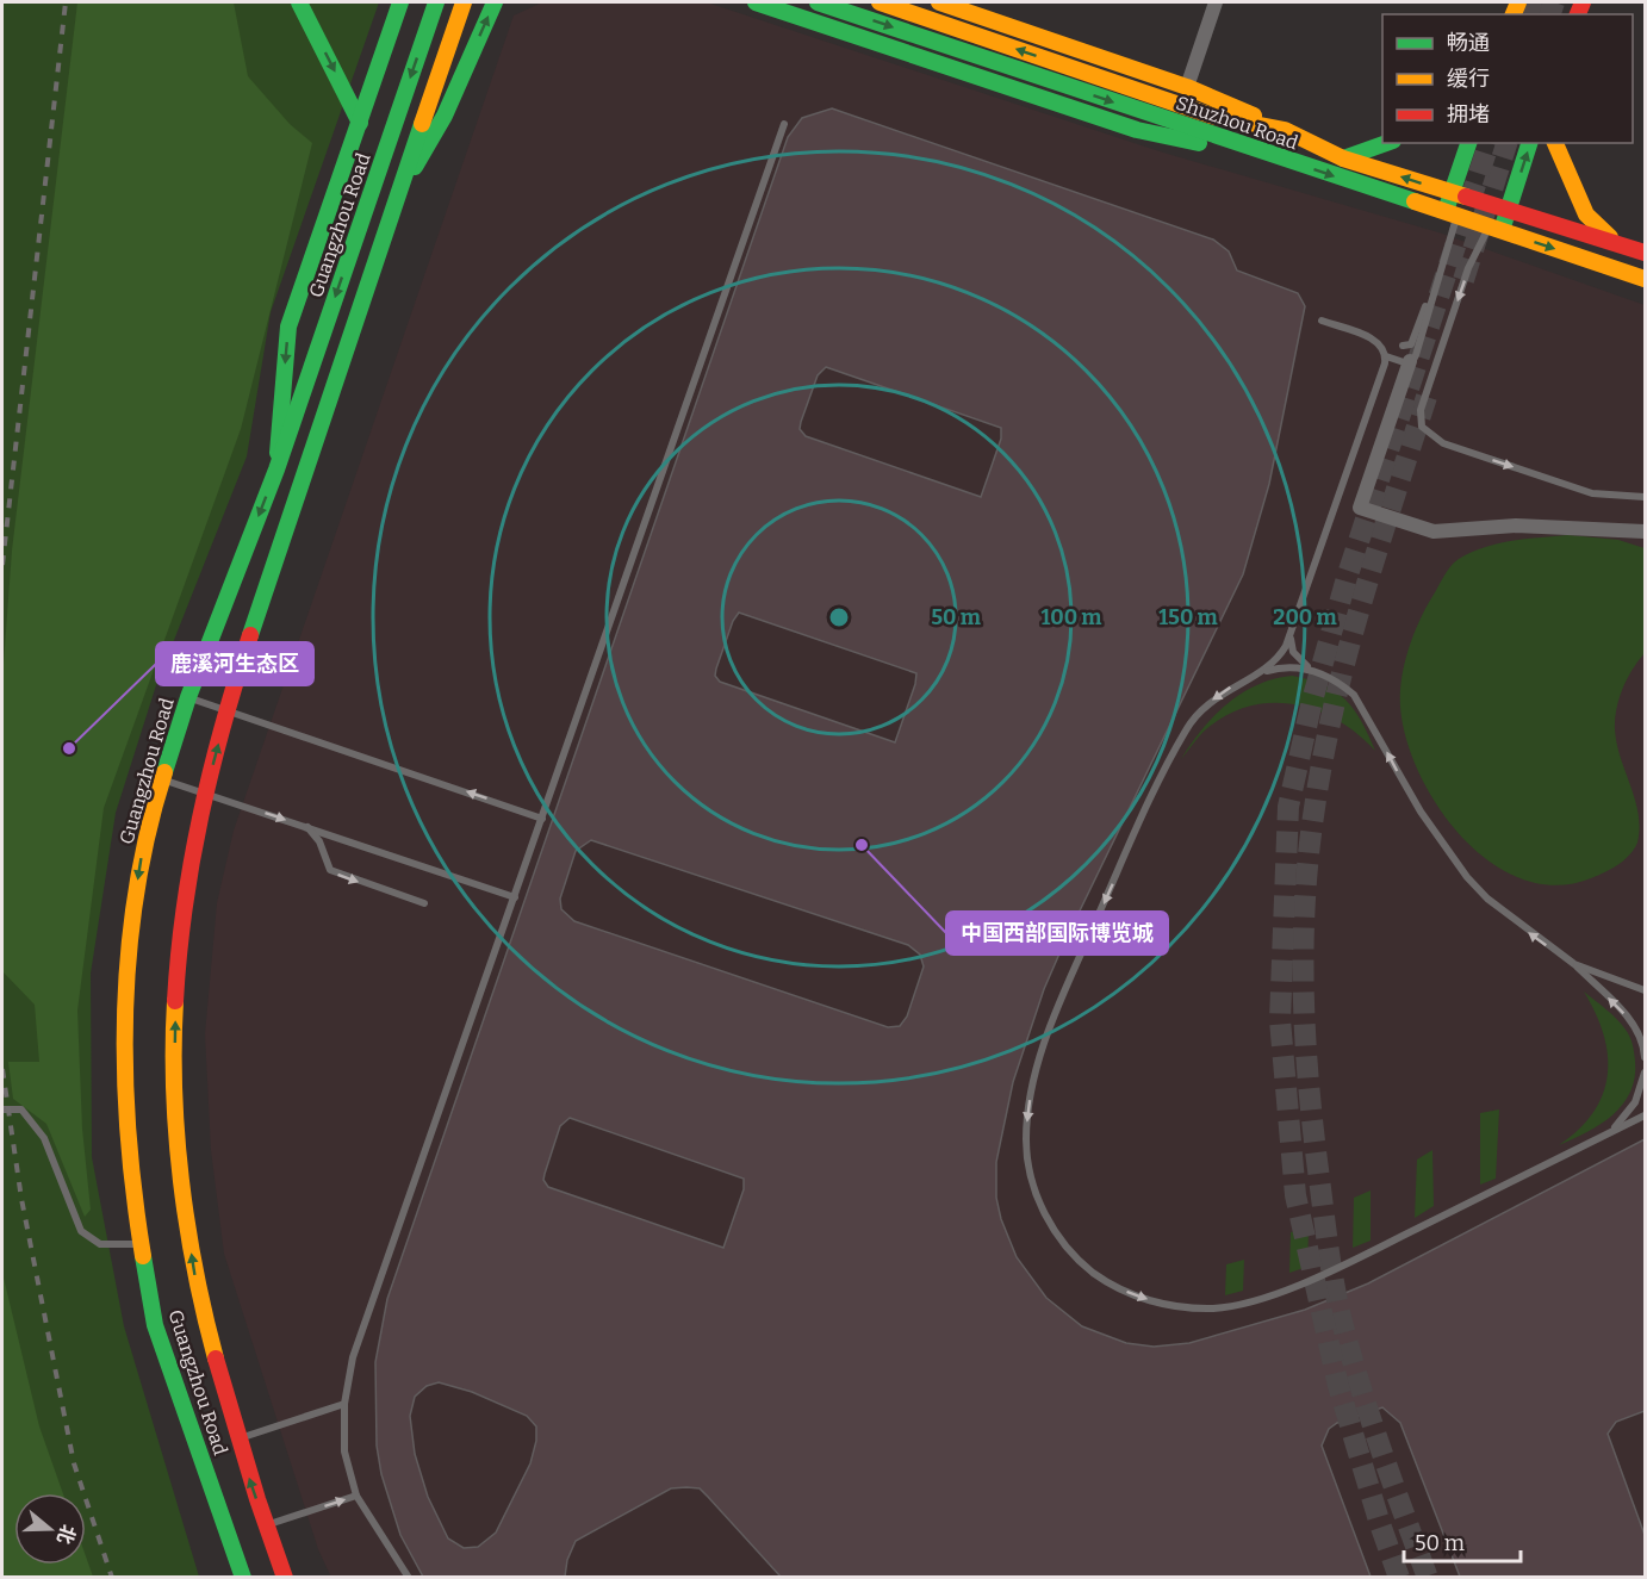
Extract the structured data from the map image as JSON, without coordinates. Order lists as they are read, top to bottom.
{
  "streets": {
    "main road": ["Shuzhou Road", "Guangzhou Road"]
  },
  "places": ["鹿溪河生态区", "中国西部国际博览城"],
  "legend": ["畅通", "缓行", "拥堵"],
  "scale_bar": "50 m",
  "north": "right",
  "rings": [
    "50 m",
    "100 m",
    "150 m",
    "200 m"
  ]
}
